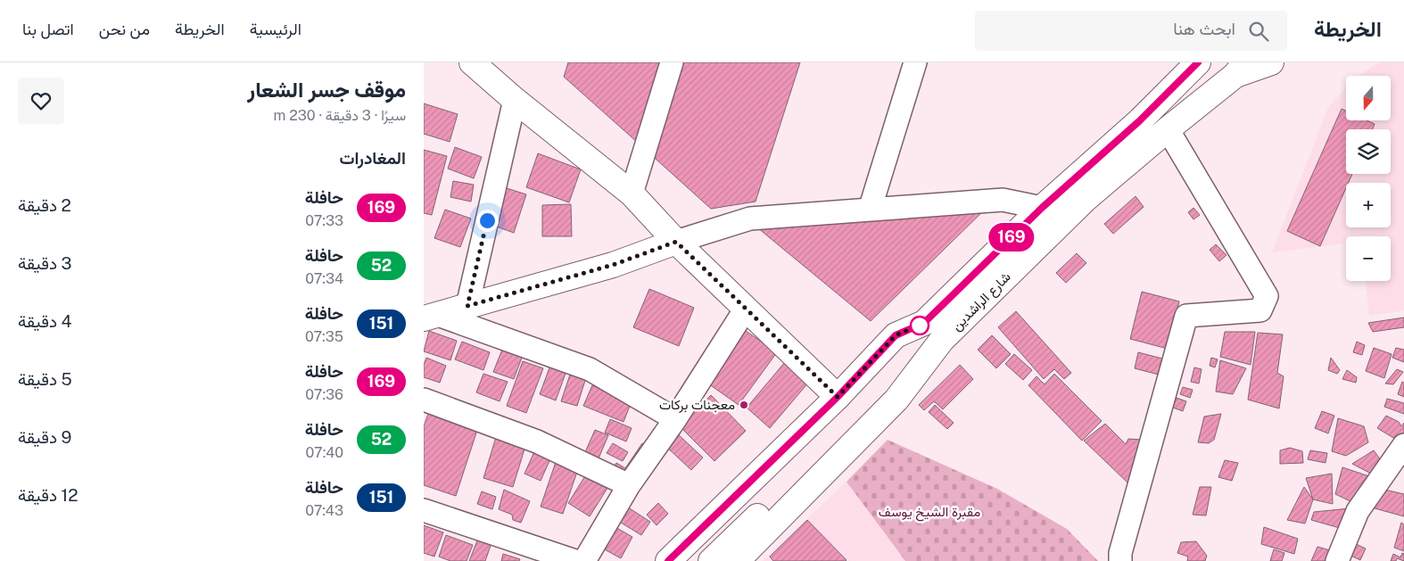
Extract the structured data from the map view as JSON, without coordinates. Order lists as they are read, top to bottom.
{
  "streets": {
    "main road": ["شارع الراشدين"]
  },
  "parks": ["مقبرة الشيخ يوسف"],
  "places": ["معجنات بركات"],
  "lines": ["bus line 169"],
  "north": "bottom",
  "page": {
    "header": "الخريطة",
    "search": "ابحث هنا",
    "nav": [
      "الرئيسية",
      "الخريطة",
      "من نحن",
      "اتصل بنا"
    ],
    "on_map": "169",
    "heading": [
      ["موقف جسر الشعار", "سيرًا · 3 دقيقة · 230 m"],
      "المغادرات"
    ],
    "map_buttons": ["+", "−"],
    "list": [
      {
        "mark": "169",
        "name": "حافلة",
        "note": "07:33",
        "value": "2 دقيقة"
      },
      {
        "mark": "52",
        "name": "حافلة",
        "note": "07:34",
        "value": "3 دقيقة"
      },
      {
        "mark": "151",
        "name": "حافلة",
        "note": "07:35",
        "value": "4 دقيقة"
      },
      {
        "mark": "169",
        "name": "حافلة",
        "note": "07:36",
        "value": "5 دقيقة"
      },
      {
        "mark": "52",
        "name": "حافلة",
        "note": "07:40",
        "value": "9 دقيقة"
      },
      {
        "mark": "151",
        "name": "حافلة",
        "note": "07:43",
        "value": "12 دقيقة"
      }
    ]
  }
}
